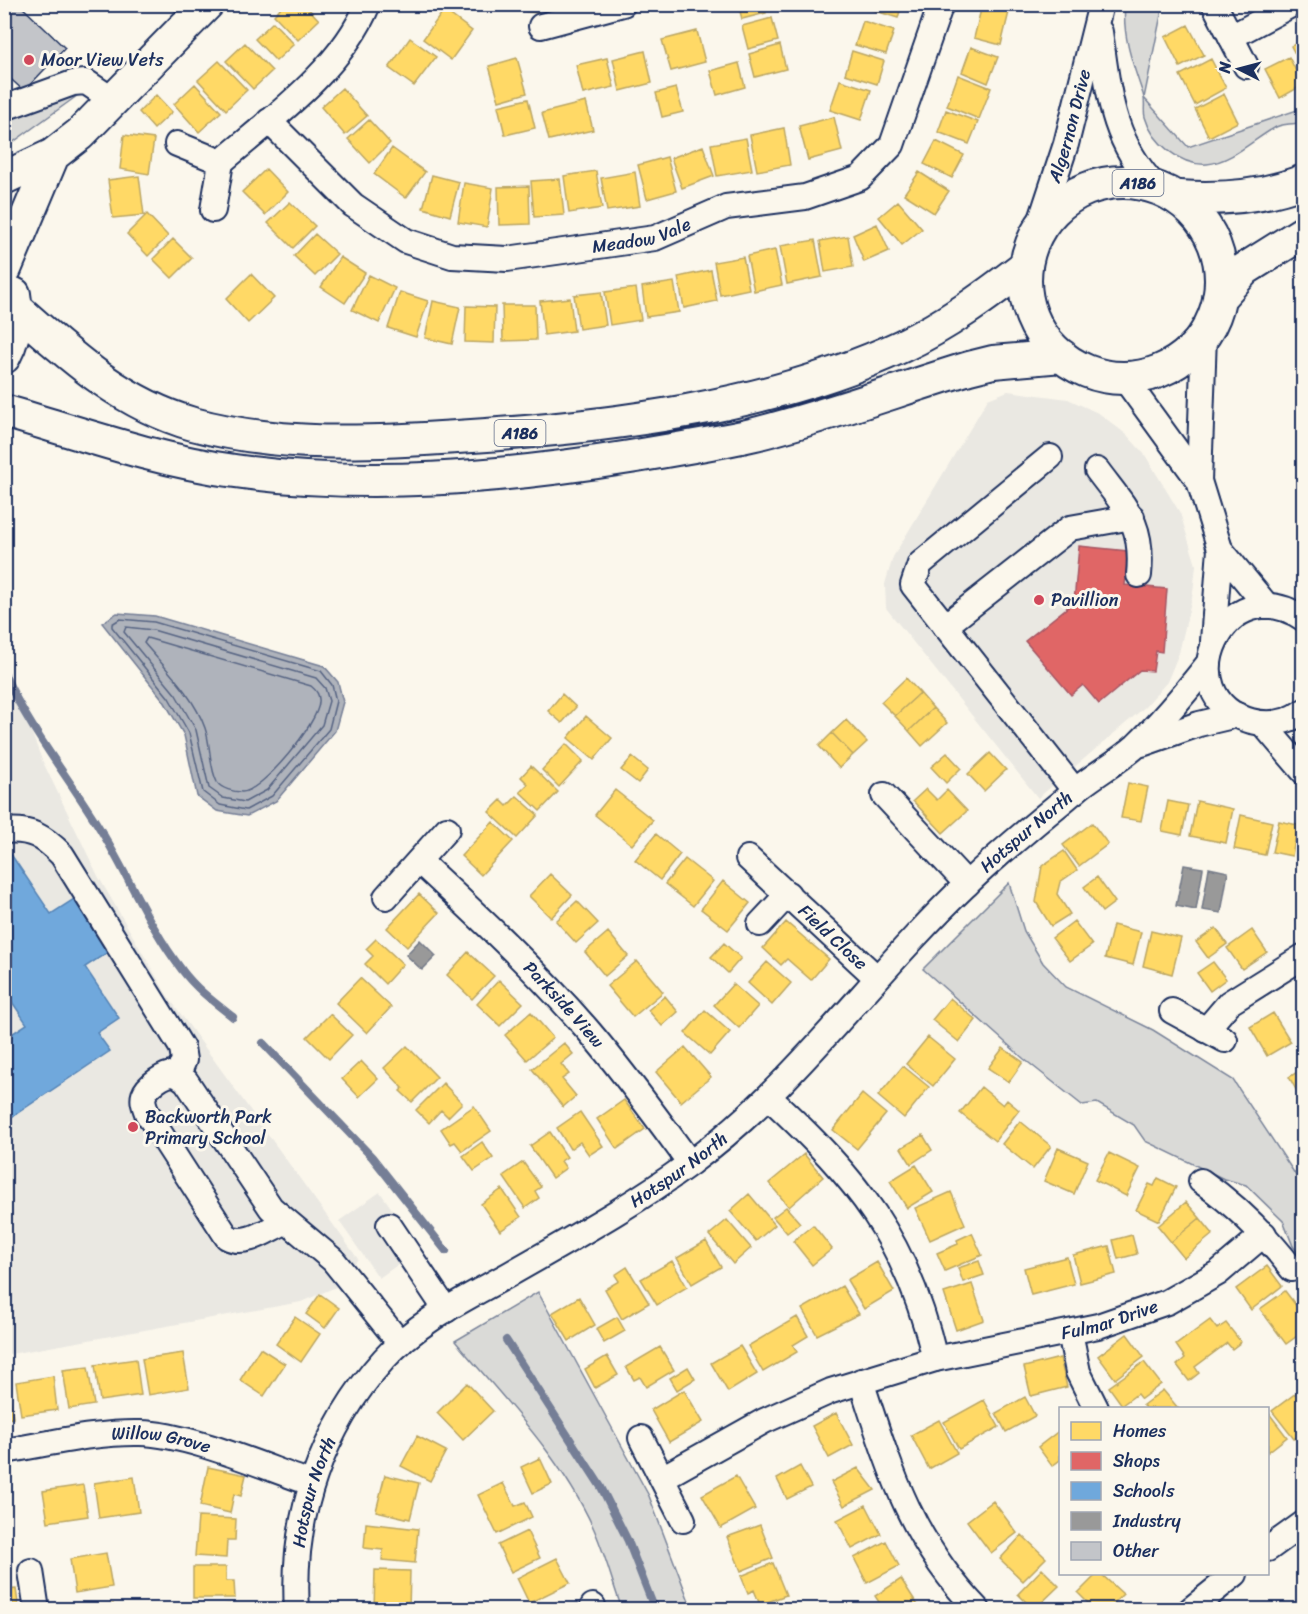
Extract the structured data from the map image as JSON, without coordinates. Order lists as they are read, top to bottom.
{
  "streets": {
    "main road": ["A186"],
    "street": [
      "Algernon Drive",
      "Meadow Vale",
      "Hotspur North",
      "Field Close",
      "Parkside View",
      "Fulmar Drive",
      "Willow Grove"
    ]
  },
  "crossings": [
    ["Algernon Drive", "A186"],
    ["Hotspur North", "Field Close"],
    ["Hotspur North", "Parkside View"],
    ["Hotspur North", "Willow Grove"]
  ],
  "places": ["Moor View Vets", "Pavillion", "Backworth Park Primary School"],
  "legend": [
    "Homes",
    "Shops",
    "Schools",
    "Industry",
    "Other"
  ],
  "north": "left"
}
